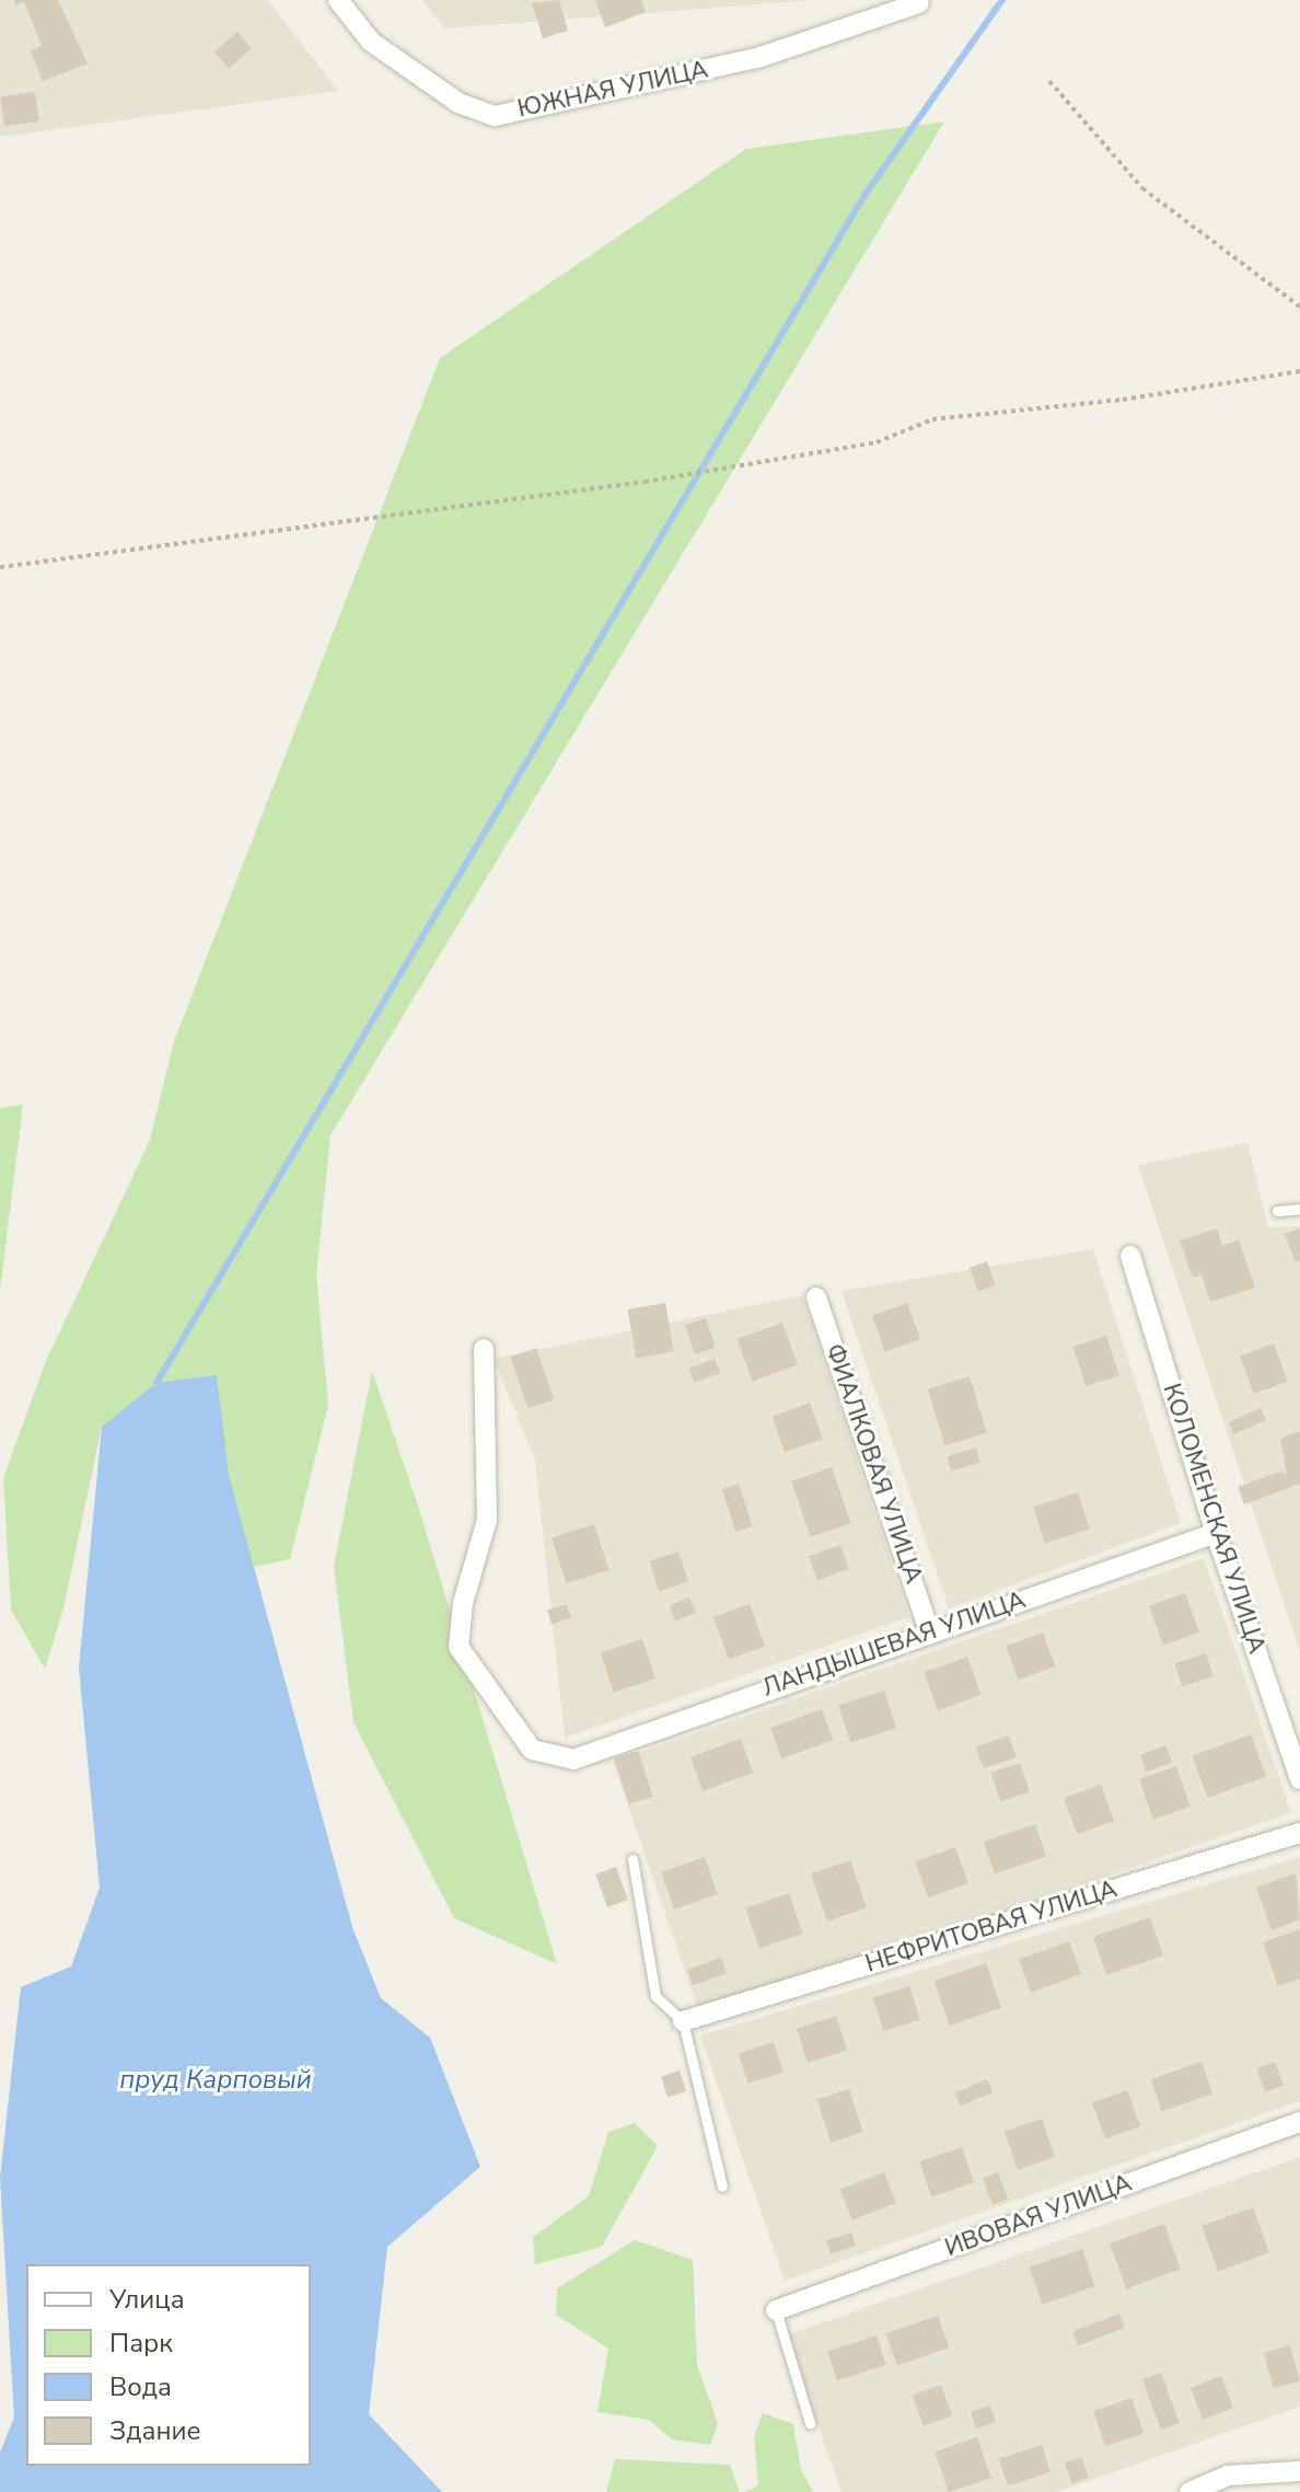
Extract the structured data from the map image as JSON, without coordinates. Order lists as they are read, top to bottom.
{
  "streets": {
    "street": [
      "ЮЖНАЯ УЛИЦА",
      "ФИАЛКОВАЯ УЛИЦА",
      "КОЛОМЕНСКАЯ УЛИЦА",
      "ЛАНДЫШЕВАЯ УЛИЦА",
      "НЕФРИТОВАЯ УЛИЦА",
      "ИВОВАЯ УЛИЦА"
    ]
  },
  "crossings": [
    ["ФИАЛКОВАЯ УЛИЦА", "ЛАНДЫШЕВАЯ УЛИЦА"],
    ["КОЛОМЕНСКАЯ УЛИЦА", "ЛАНДЫШЕВАЯ УЛИЦА"]
  ],
  "water": ["пруд Карповый"],
  "legend": [
    "Улица",
    "Парк",
    "Вода",
    "Здание"
  ]
}
